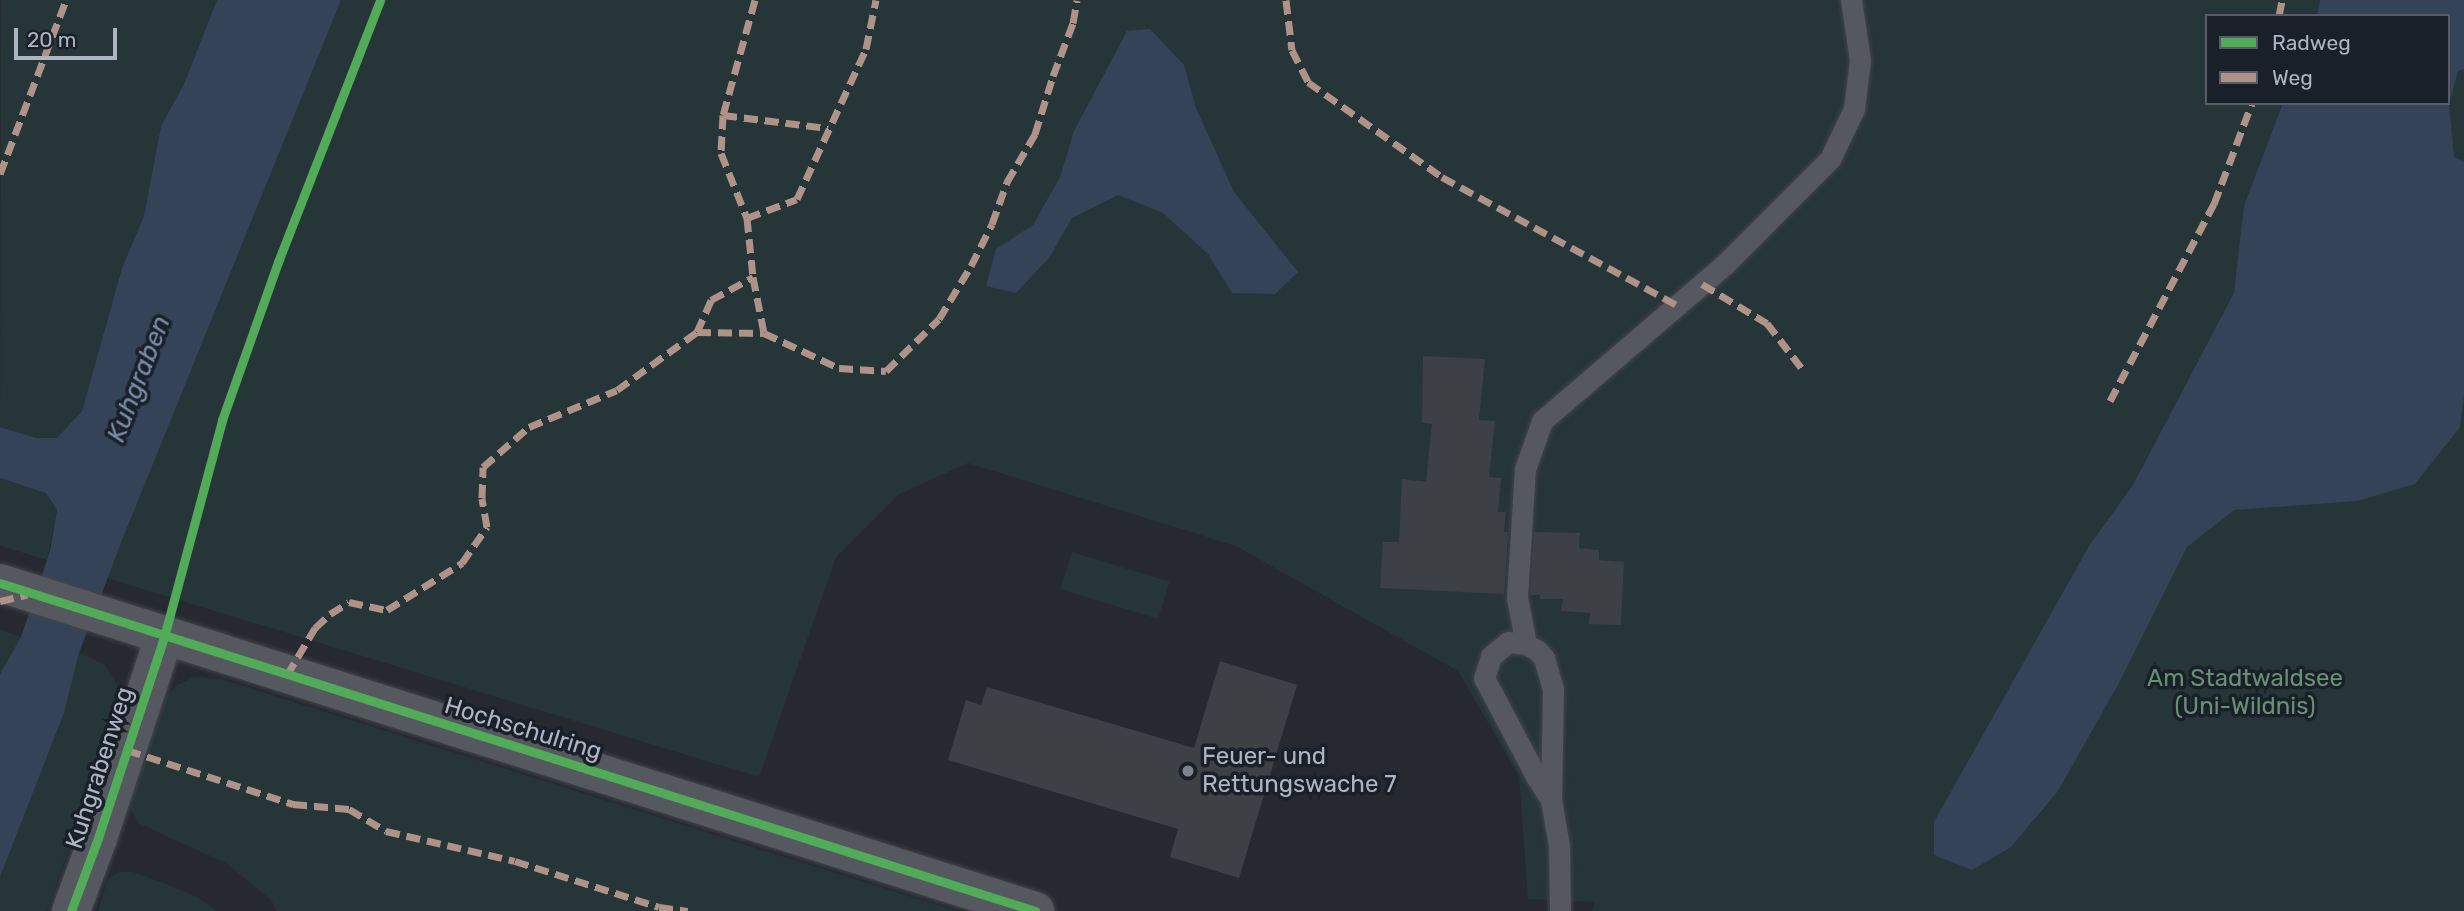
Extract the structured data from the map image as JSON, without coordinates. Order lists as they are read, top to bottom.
{
  "streets": {
    "street": ["Hochschulring", "Kuhgrabenweg"]
  },
  "crossings": [
    ["Hochschulring", "Kuhgrabenweg"]
  ],
  "water": ["Kuhgraben"],
  "parks": ["Am Stadtwaldsee (Uni-Wildnis)"],
  "places": ["Feuer- und Rettungswache 7"],
  "legend": ["Radweg", "Weg"],
  "scale_bar": "20 m"
}
